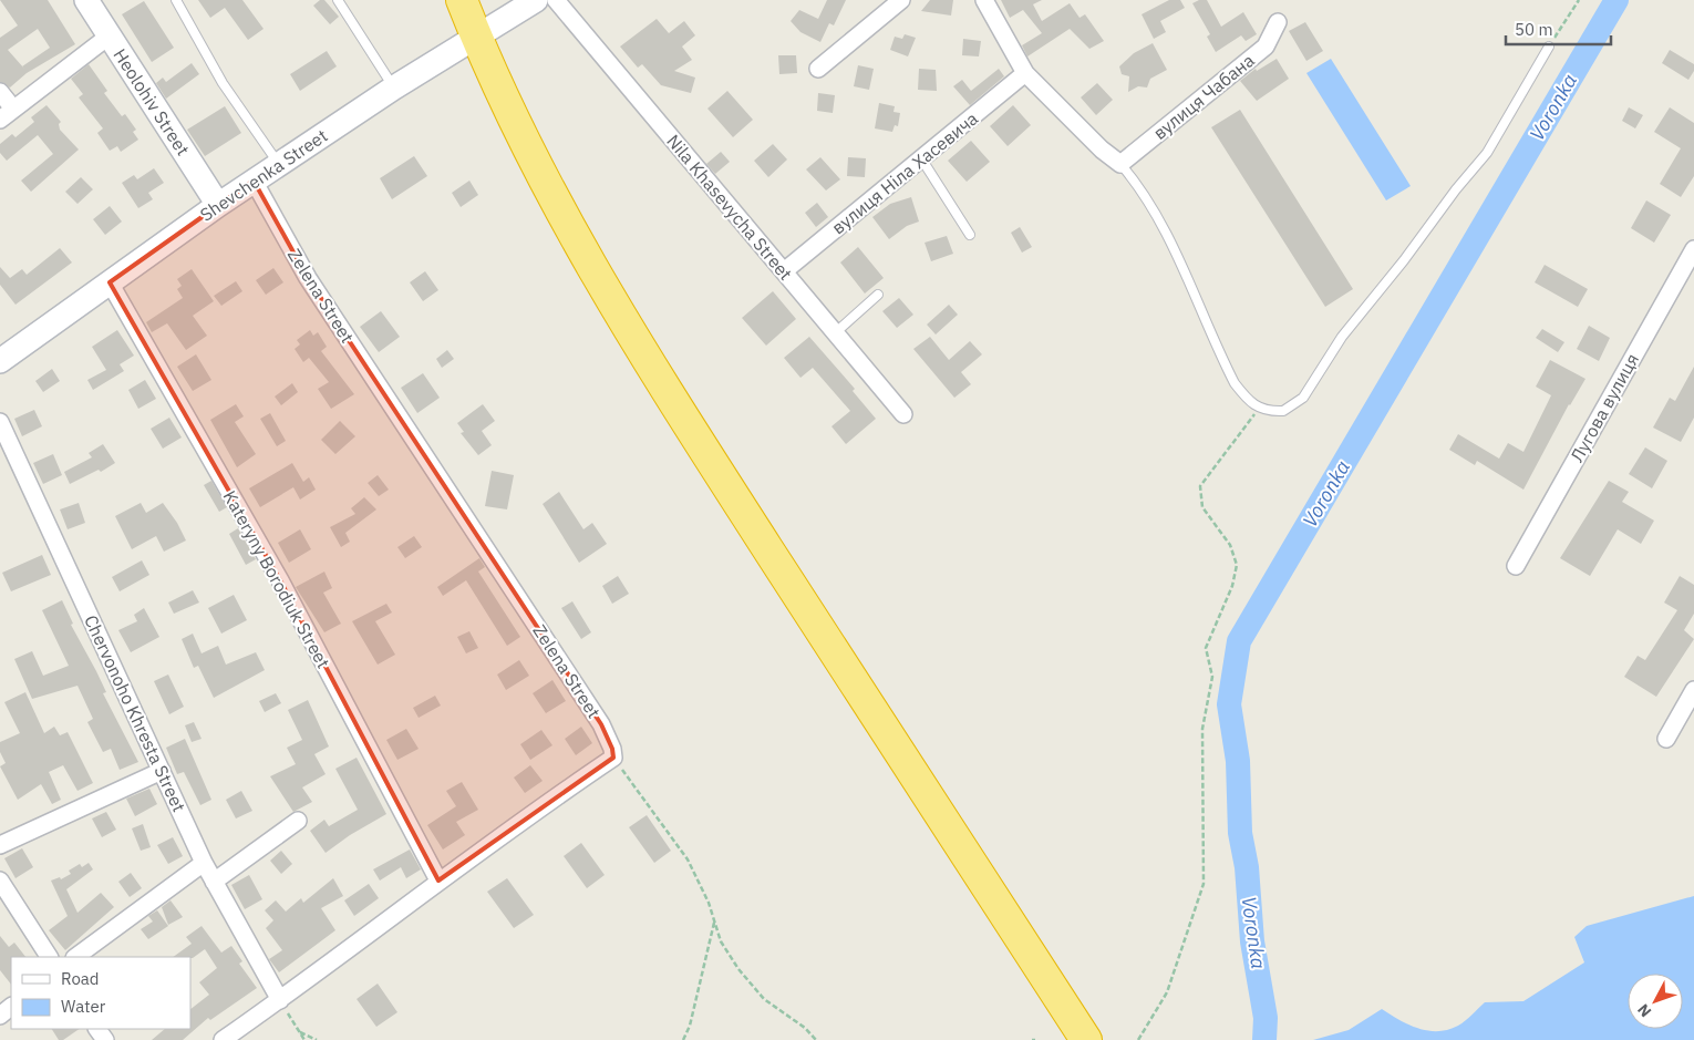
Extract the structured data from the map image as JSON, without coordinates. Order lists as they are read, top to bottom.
{
  "streets": {
    "street": [
      "вулиця Чабана",
      "Heolohiv Street",
      "вулиця Ніла Хасевича",
      "Shevchenka Street",
      "Nila Khasevycha Street",
      "Zelena Street",
      "Лугова вулиця",
      "Kateryny Borodiuk Street",
      "Chervonoho Khresta Street"
    ]
  },
  "crossings": [
    ["Heolohiv Street", "Shevchenka Street"],
    ["вулиця Ніла Хасевича", "Nila Khasevycha Street"],
    ["Shevchenka Street", "Zelena Street"],
    ["Shevchenka Street", "Kateryny Borodiuk Street"]
  ],
  "water": ["Voronka"],
  "legend": ["Road", "Water"],
  "scale_bar": "50 m",
  "north": "bottom left"
}
